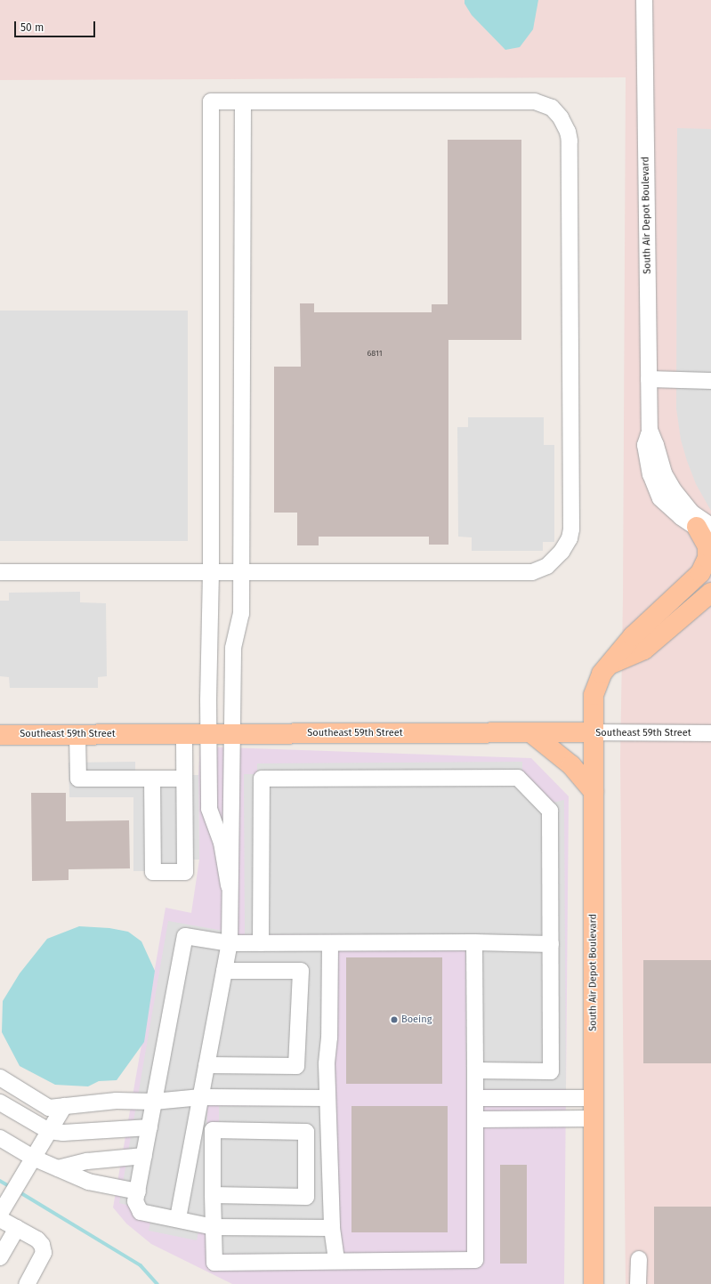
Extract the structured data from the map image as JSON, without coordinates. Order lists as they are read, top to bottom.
{
  "streets": {
    "main road": ["South Air Depot Boulevard", "Southeast 59th Street"]
  },
  "crossings": [
    ["South Air Depot Boulevard", "Southeast 59th Street"]
  ],
  "places": ["Boeing"],
  "house_numbers": ["6811"],
  "scale_bar": "50 m"
}
